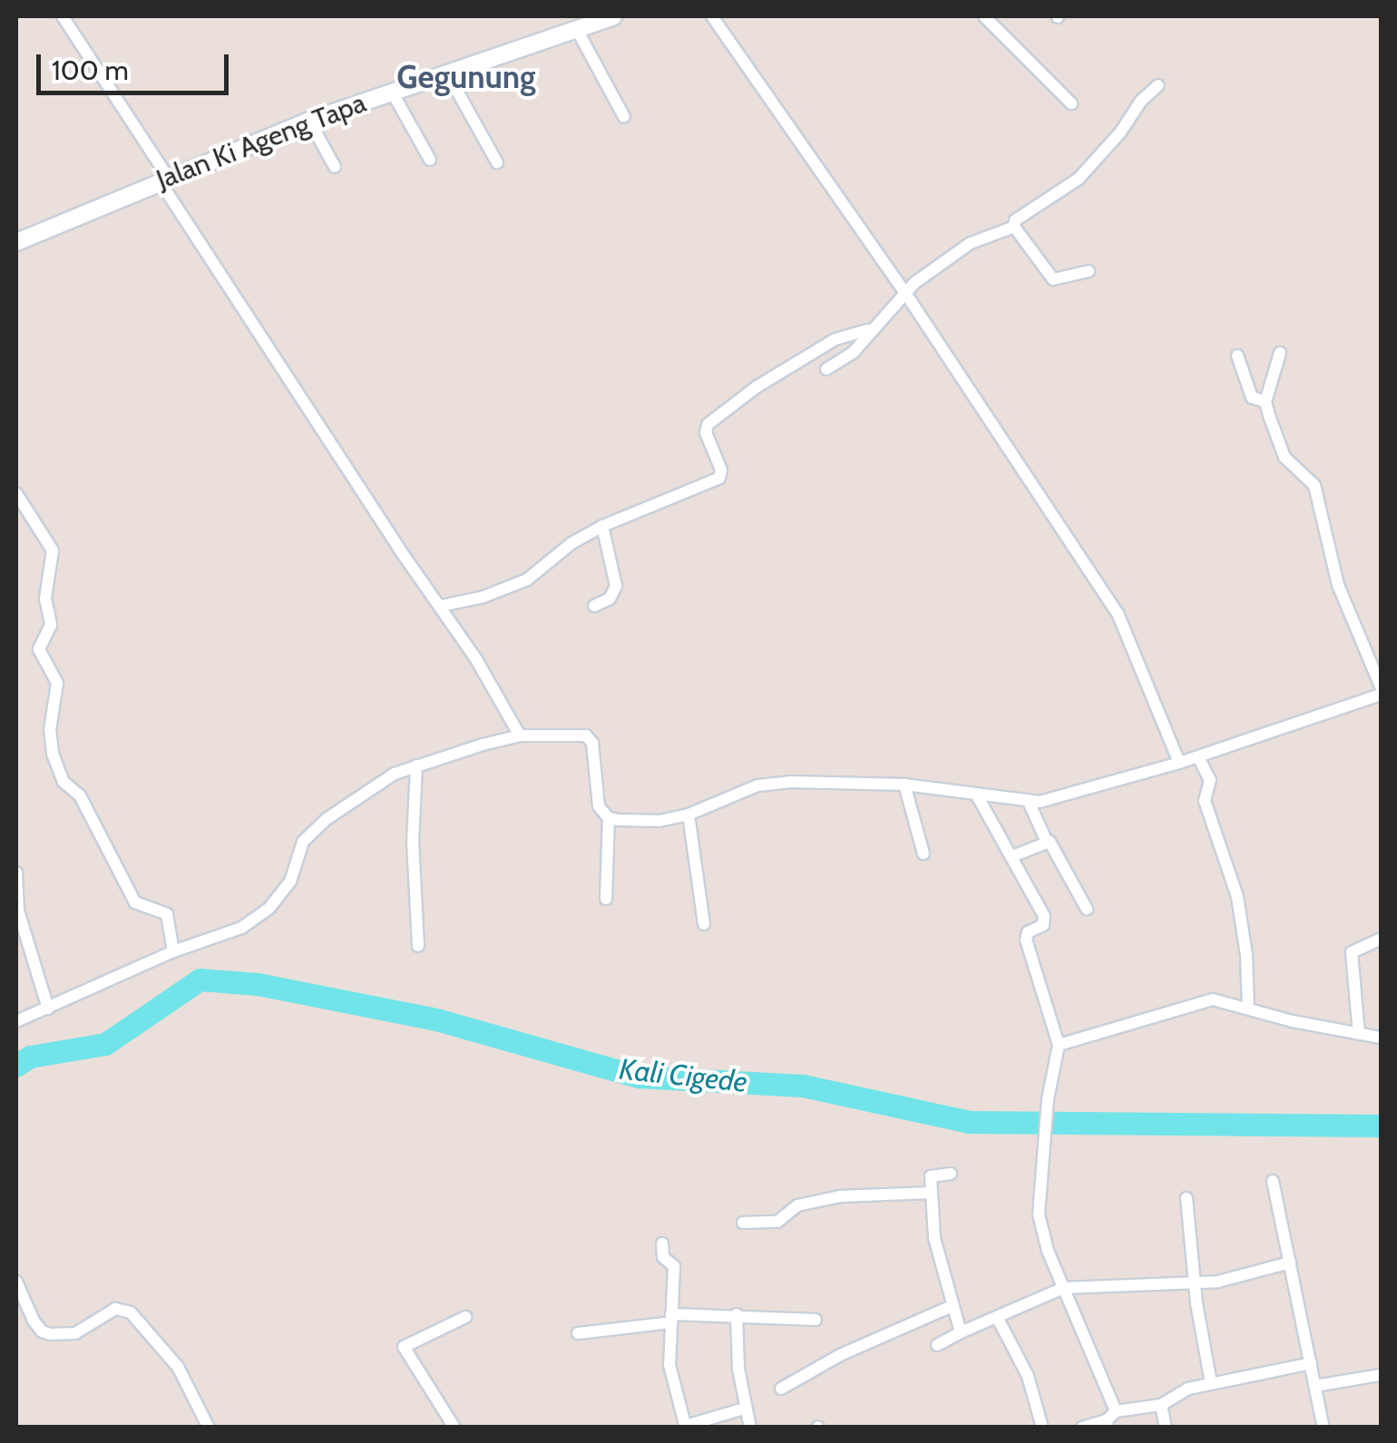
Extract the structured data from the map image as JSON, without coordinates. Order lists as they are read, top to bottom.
{
  "streets": {
    "street": ["Jalan Ki Ageng Tapa"]
  },
  "districts": ["Gegunung"],
  "water": ["Kali Cigede"],
  "scale_bar": "100 m"
}
